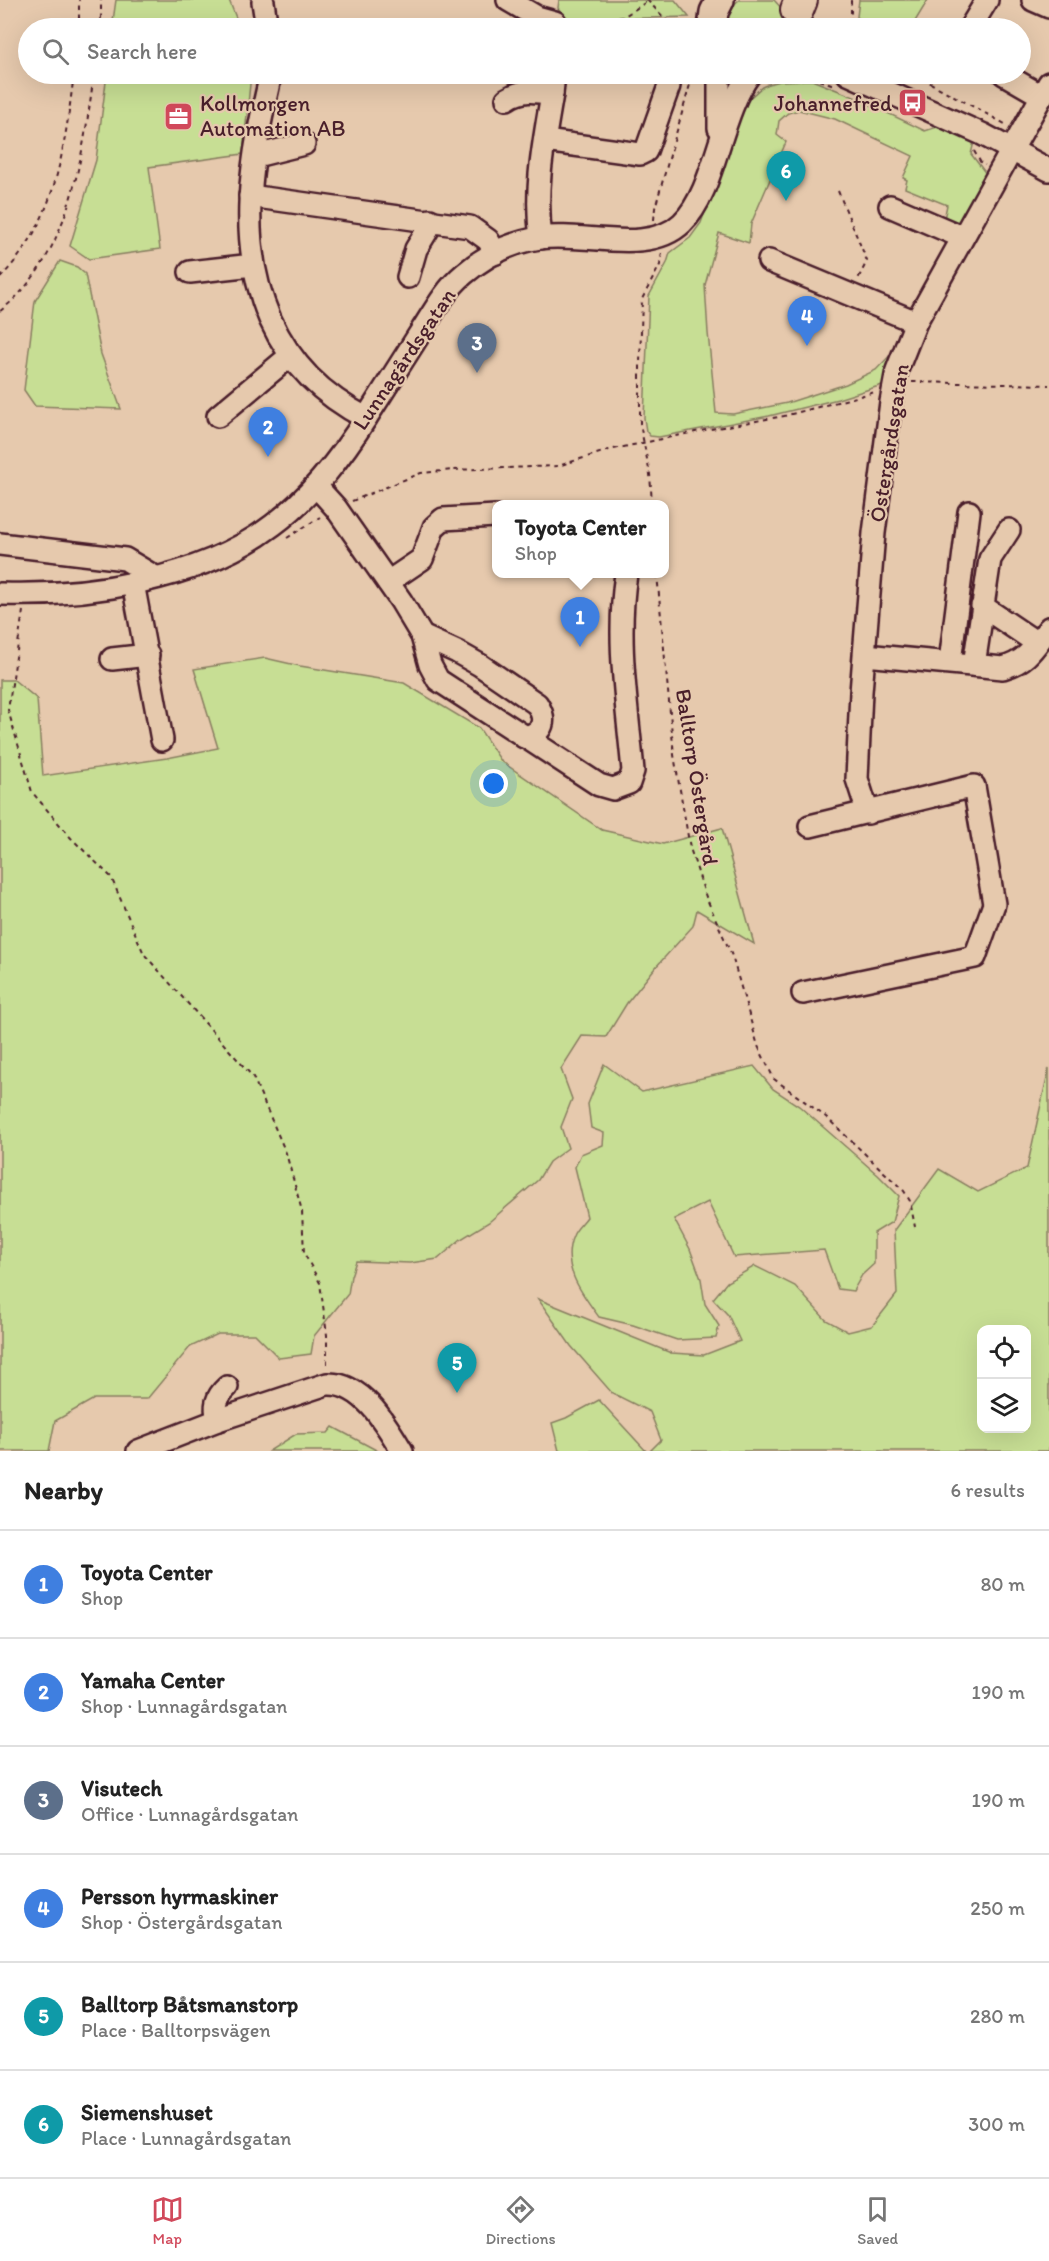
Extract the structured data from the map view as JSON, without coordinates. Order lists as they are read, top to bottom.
{
  "streets": {
    "street": ["Lunnagårdsgatan", "Östergårdsgatan"],
    "path": ["Balltorp Östergård"]
  },
  "places": {
    "bus stop": ["Johannefred"],
    "office": ["Kollmorgen Automation AB"]
  },
  "page": {
    "search": "Search here",
    "pins": [
      "6",
      "4",
      "3",
      "2",
      "1",
      "5"
    ],
    "popup": ["Toyota Center", "Shop"],
    "heading": ["Nearby", "6 results"],
    "list": [
      {
        "mark": "1",
        "name": "Toyota Center",
        "note": "Shop",
        "value": "80 m"
      },
      {
        "mark": "2",
        "name": "Yamaha Center",
        "note": "Shop · Lunnagårdsgatan",
        "value": "190 m"
      },
      {
        "mark": "3",
        "name": "Visutech",
        "note": "Office · Lunnagårdsgatan",
        "value": "190 m"
      },
      {
        "mark": "4",
        "name": "Persson hyrmaskiner",
        "note": "Shop · Östergårdsgatan",
        "value": "250 m"
      },
      {
        "mark": "5",
        "name": "Balltorp Båtsmanstorp",
        "note": "Place · Balltorpsvägen",
        "value": "280 m"
      },
      {
        "mark": "6",
        "name": "Siemenshuset",
        "note": "Place · Lunnagårdsgatan",
        "value": "300 m"
      }
    ],
    "nav": ["Map", "Directions", "Saved"]
  }
}
